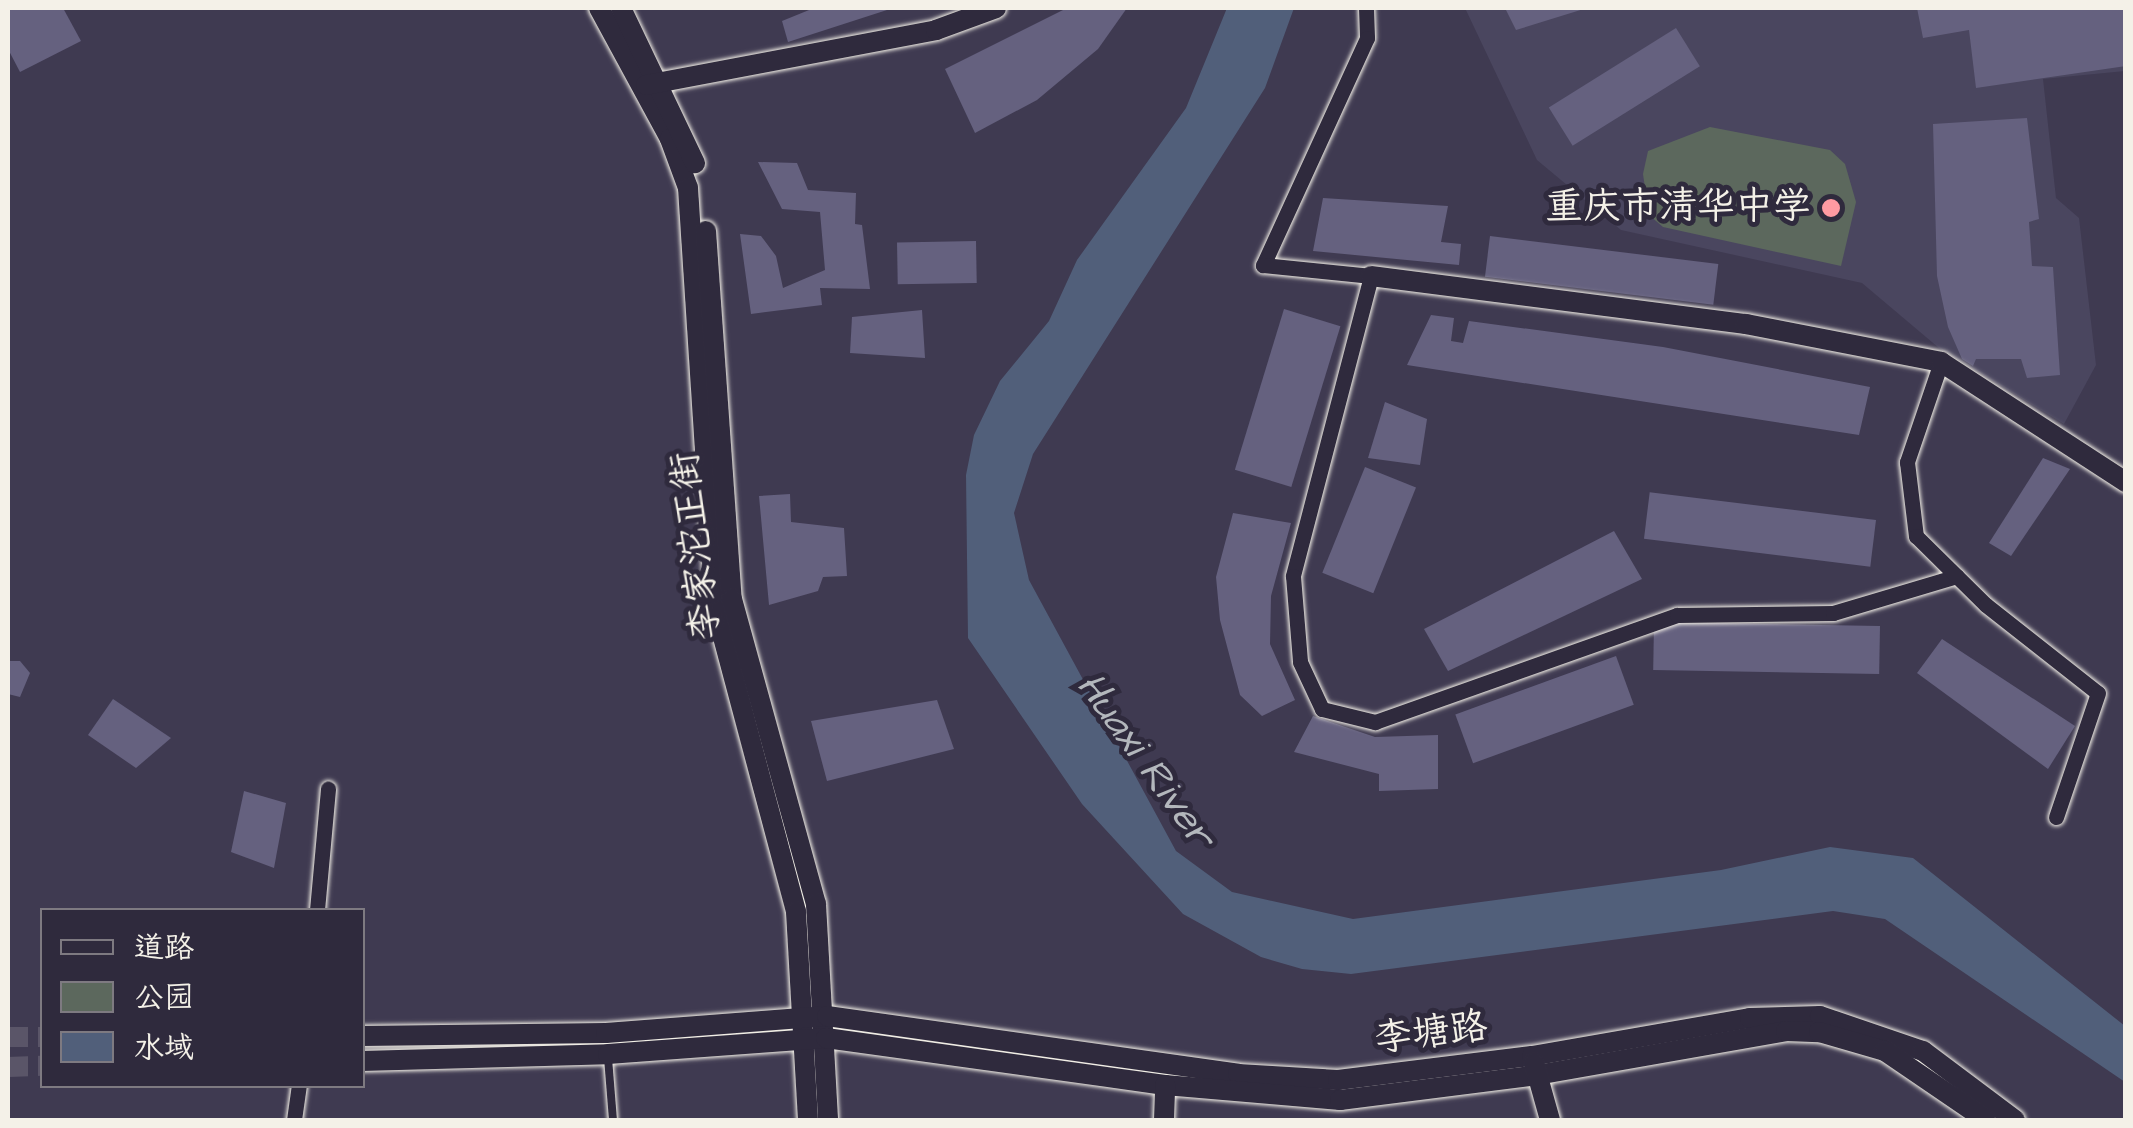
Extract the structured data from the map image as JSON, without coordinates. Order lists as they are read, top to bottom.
{
  "streets": {
    "main road": ["李家沱正街", "李塘路"]
  },
  "crossings": [
    ["李家沱正街", "李塘路"]
  ],
  "water": ["Huaxi River"],
  "places": ["重庆市清华中学"],
  "legend": ["道路", "公园", "水域"]
}
